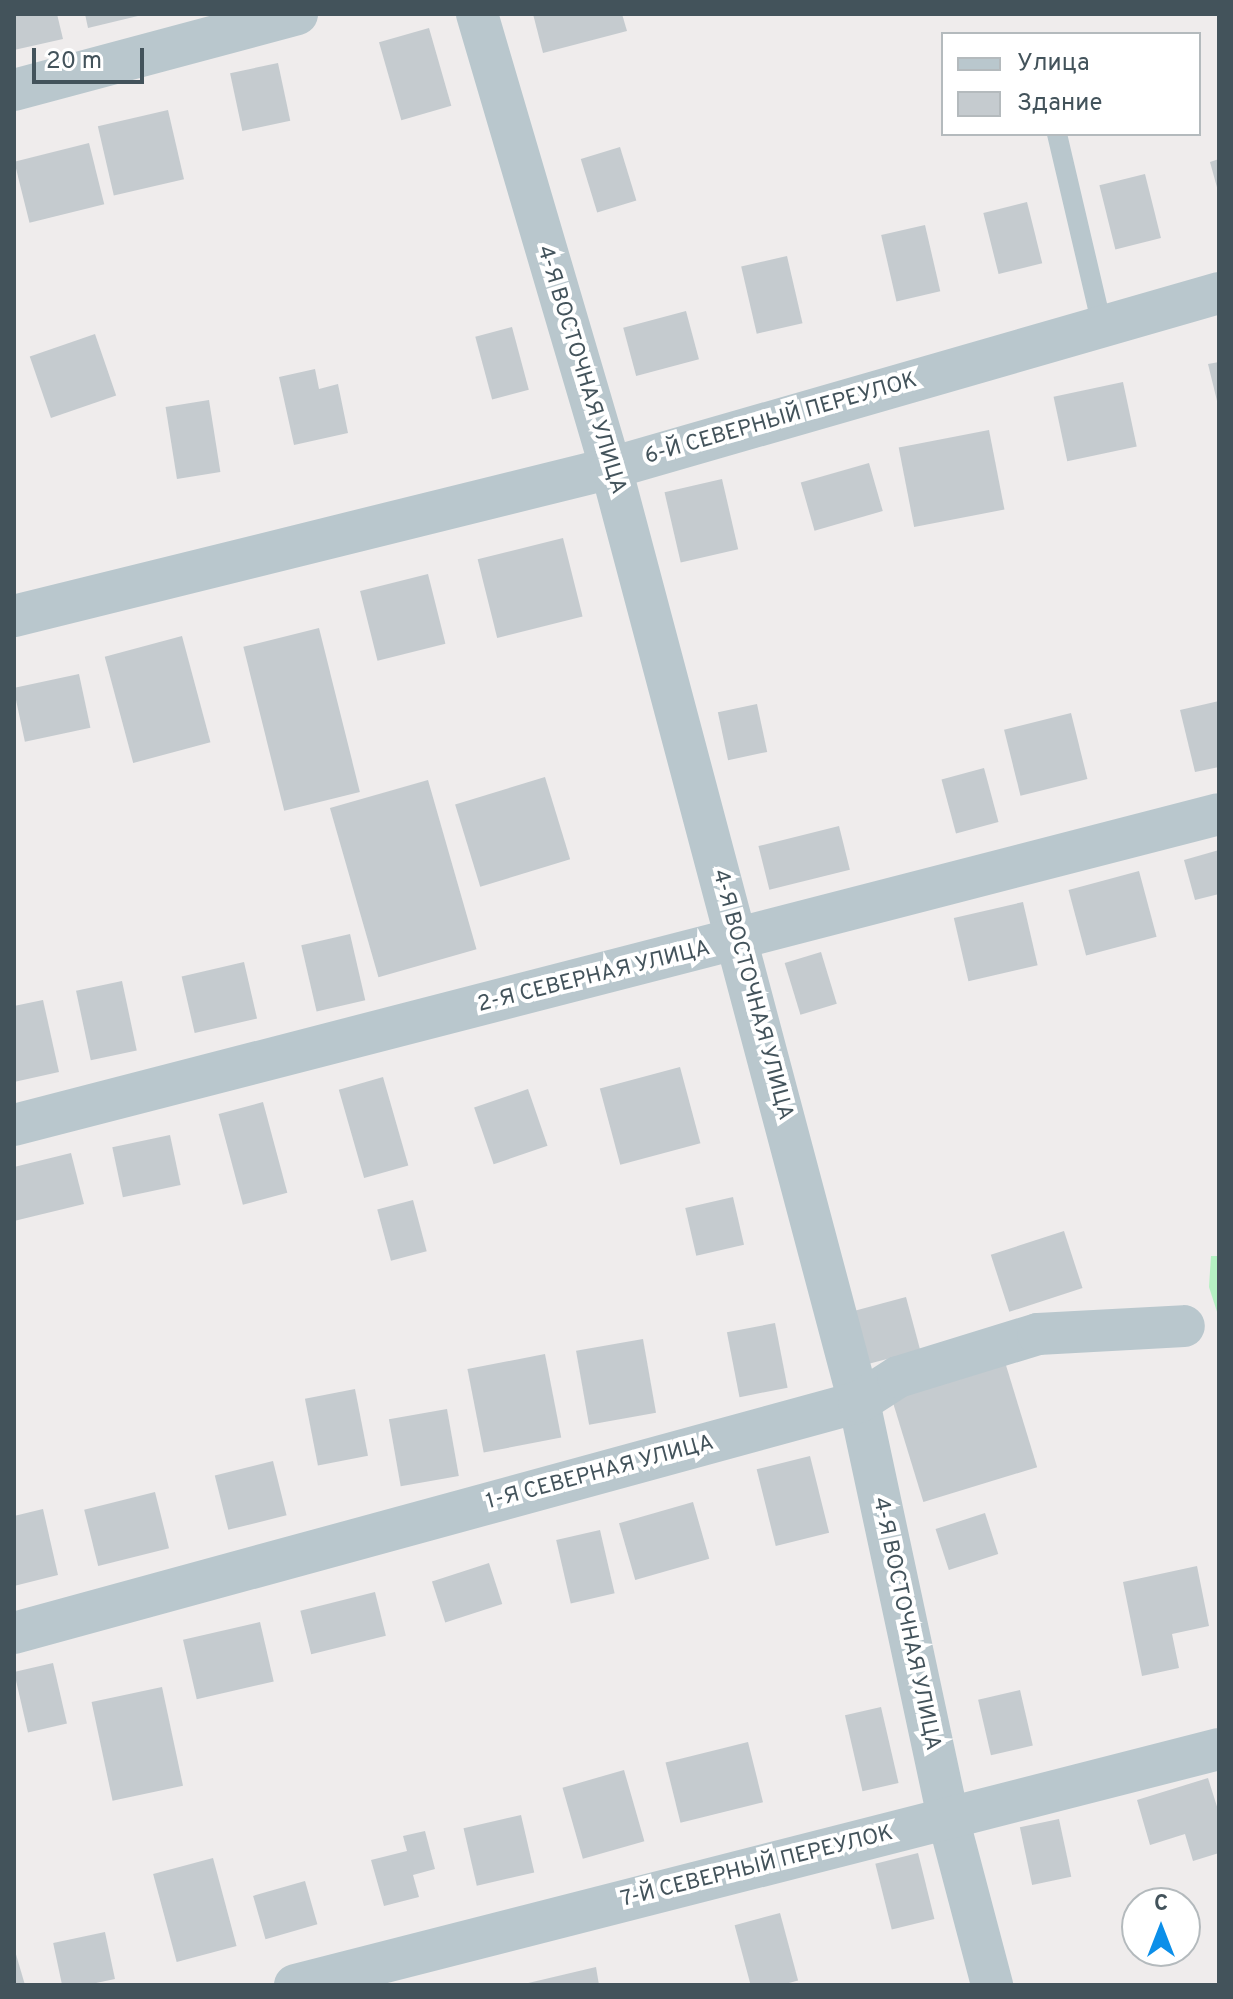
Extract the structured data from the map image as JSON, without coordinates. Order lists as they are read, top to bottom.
{
  "streets": {
    "street": [
      "4-Я ВОСТОЧНАЯ УЛИЦА",
      "6-Й СЕВЕРНЫЙ ПЕРЕУЛОК",
      "2-Я СЕВЕРНАЯ УЛИЦА",
      "1-Я СЕВЕРНАЯ УЛИЦА",
      "7-Й СЕВЕРНЫЙ ПЕРЕУЛОК"
    ]
  },
  "crossings": [
    ["4-Я ВОСТОЧНАЯ УЛИЦА", "6-Й СЕВЕРНЫЙ ПЕРЕУЛОК"],
    ["4-Я ВОСТОЧНАЯ УЛИЦА", "2-Я СЕВЕРНАЯ УЛИЦА"],
    ["4-Я ВОСТОЧНАЯ УЛИЦА", "1-Я СЕВЕРНАЯ УЛИЦА"],
    ["4-Я ВОСТОЧНАЯ УЛИЦА", "7-Й СЕВЕРНЫЙ ПЕРЕУЛОК"]
  ],
  "legend": ["Улица", "Здание"],
  "scale_bar": "20 m",
  "north": "top"
}
